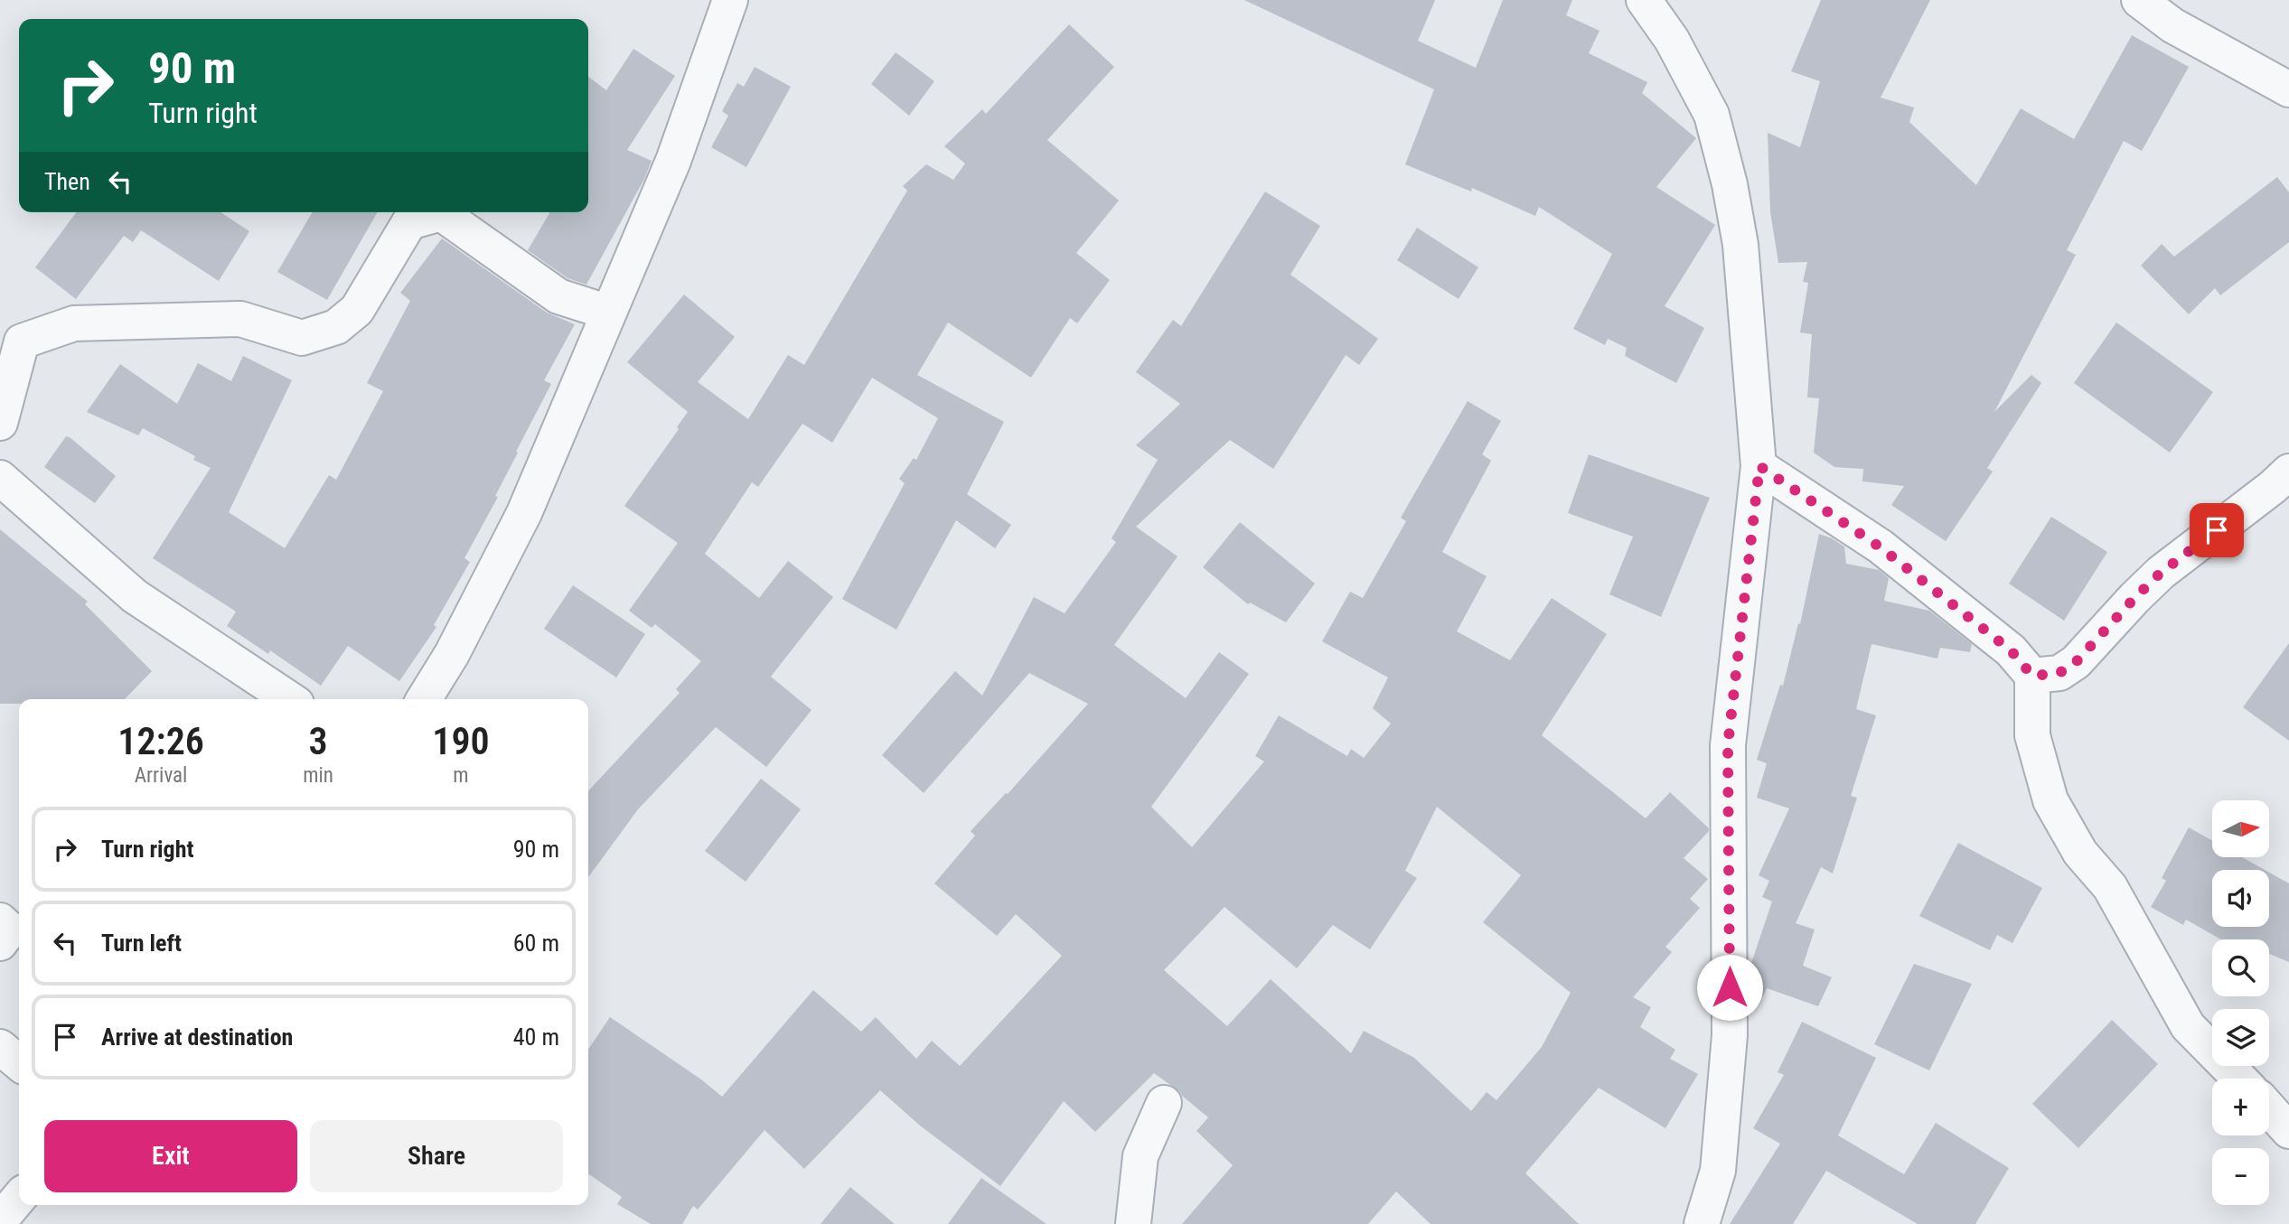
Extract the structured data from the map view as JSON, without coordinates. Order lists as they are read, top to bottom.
{
  "north": "right",
  "page": {
    "turn": ["90 m", "Turn right"],
    "then": "Then",
    "eta": [
      "12:26",
      "Arrival",
      "3",
      "min",
      "190",
      "m"
    ],
    "map_buttons": ["+", "−"],
    "list": [
      {
        "name": "Turn right",
        "value": "90 m"
      },
      {
        "name": "Turn left",
        "value": "60 m"
      },
      {
        "name": "Arrive at destination",
        "value": "40 m"
      }
    ],
    "buttons": ["Exit", "Share"]
  }
}
